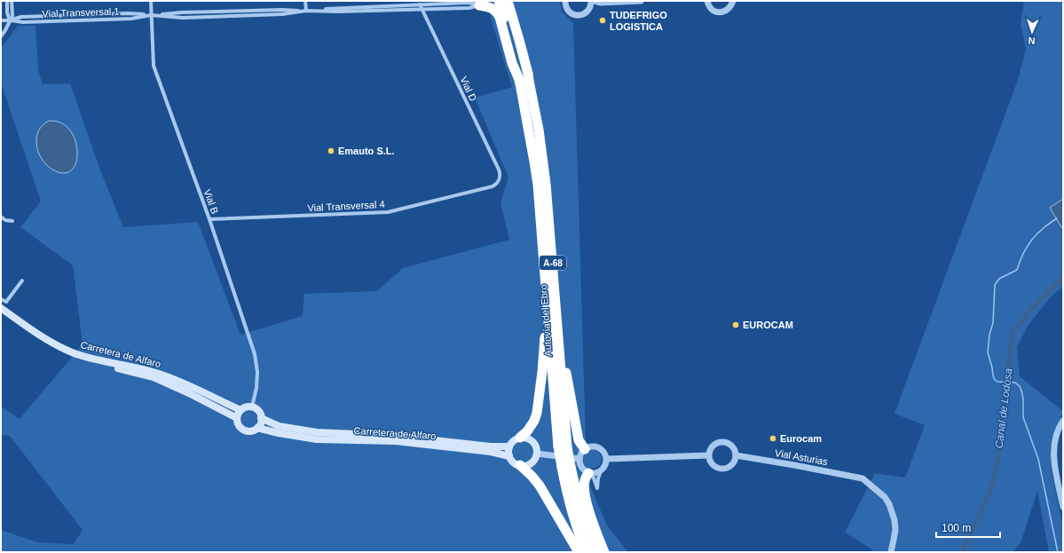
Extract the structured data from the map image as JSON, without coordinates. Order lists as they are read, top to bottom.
{
  "streets": {
    "highway": ["A-68", "Autovía del Ebro"],
    "main road": ["Carretera de Alfaro"],
    "street": [
      "Vial Transversal 1",
      "Vial D",
      "Vial B",
      "Vial Transversal 4",
      "Vial Asturias"
    ]
  },
  "crossings": [
    ["Vial Transversal 1", "Vial D"],
    ["Vial Transversal 1", "Vial B"],
    ["Vial D", "Vial Transversal 4"],
    ["Vial B", "Vial Transversal 4"],
    ["Vial B", "Carretera de Alfaro"]
  ],
  "water": ["Canal de Lodosa"],
  "places": [
    "TUDEFRIGO LOGISTICA",
    "Emauto S.L.",
    "EUROCAM",
    "Eurocam"
  ],
  "scale_bar": "100 m",
  "north": "bottom"
}
